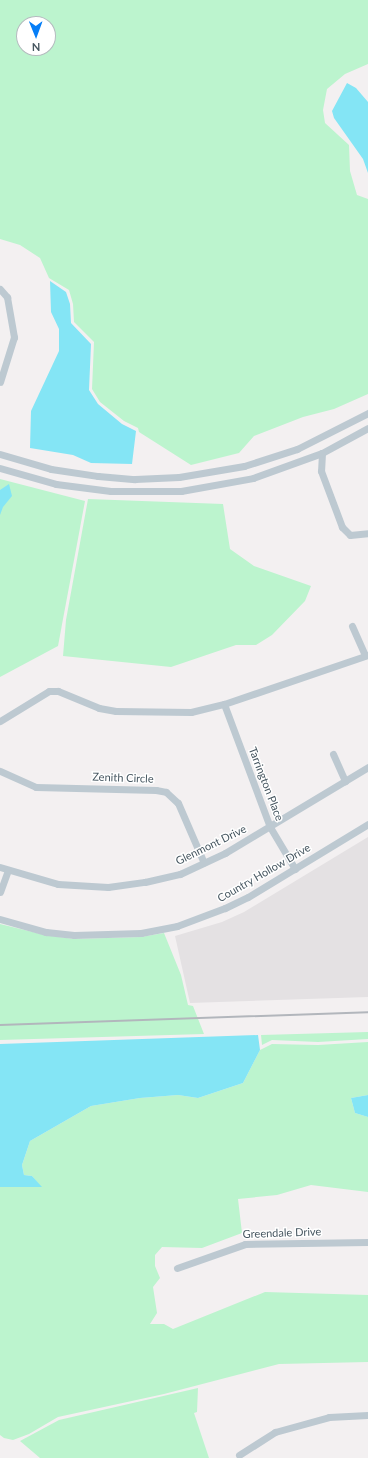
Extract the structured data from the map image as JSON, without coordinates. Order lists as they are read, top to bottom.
{
  "streets": {
    "street": [
      "Zenith Circle",
      "Tarrington Place",
      "Glenmont Drive",
      "Country Hollow Drive",
      "Greendale Drive"
    ]
  },
  "crossings": [
    ["Zenith Circle", "Glenmont Drive"],
    ["Tarrington Place", "Glenmont Drive"],
    ["Tarrington Place", "Country Hollow Drive"]
  ],
  "north": "bottom"
}
